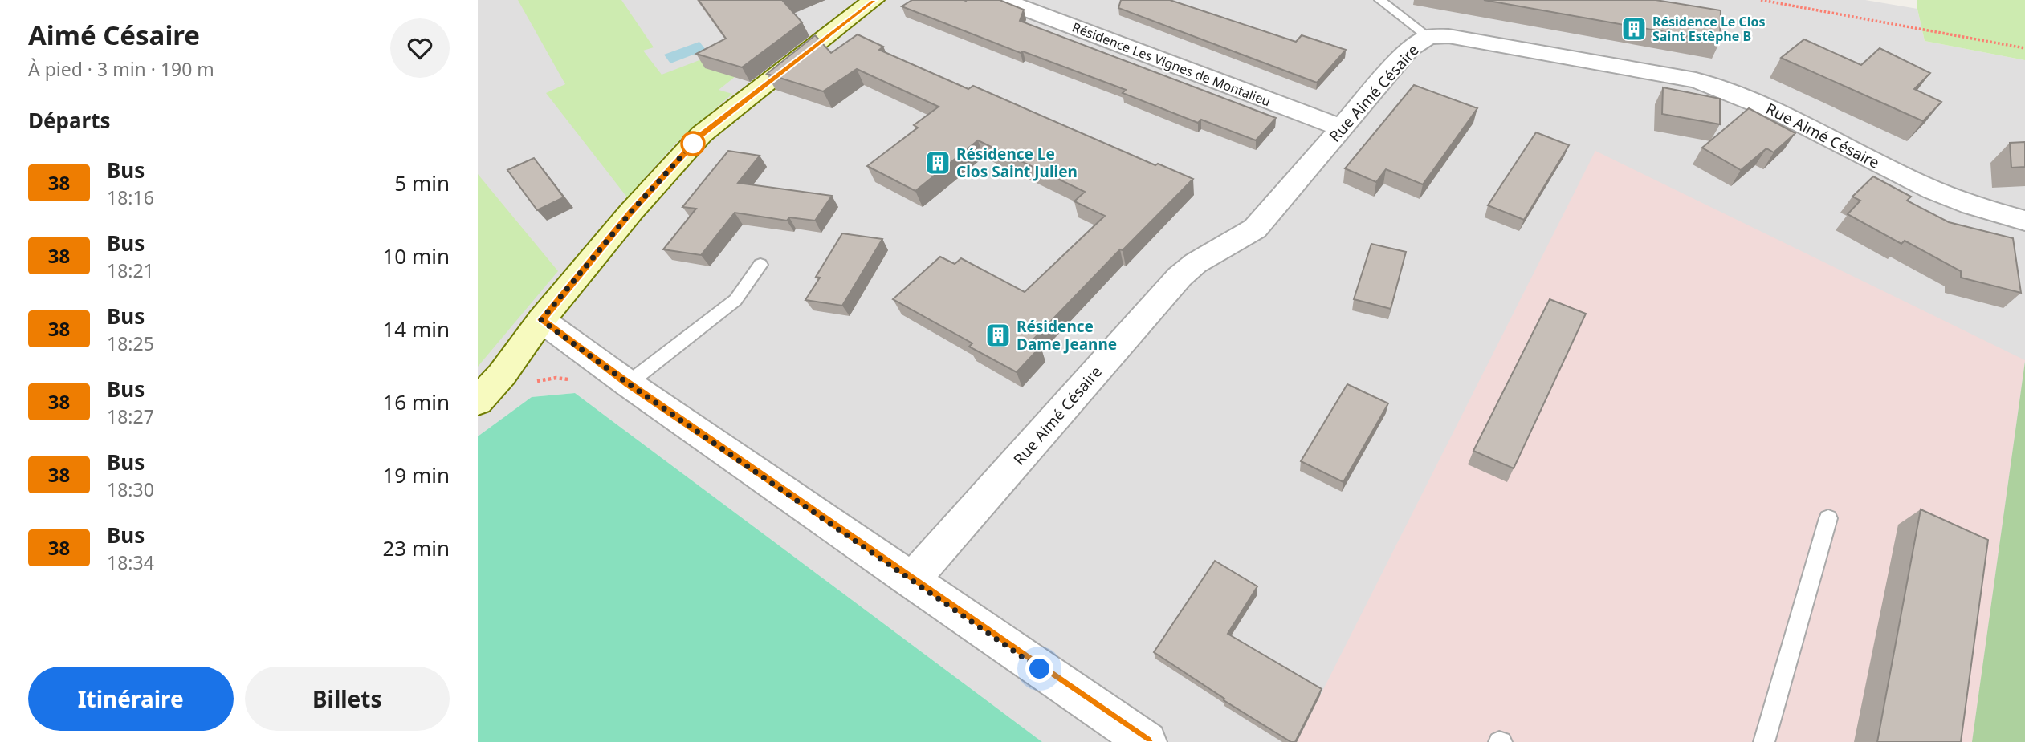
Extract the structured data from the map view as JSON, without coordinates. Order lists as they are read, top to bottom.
{
  "streets": {
    "street": ["Résidence Les Vignes de Montalieu", "Rue Aimé Césaire"]
  },
  "crossings": [
    ["Résidence Les Vignes de Montalieu", "Rue Aimé Césaire"]
  ],
  "places": {
    "building": ["Résidence Le Clos Saint Estèphe B", "Résidence Le Clos Saint Julien", "Résidence Dame Jeanne"]
  },
  "lines": ["bus line 38"],
  "page": {
    "heading": [
      ["Aimé Césaire", "À pied · 3 min · 190 m"],
      "Départs"
    ],
    "list": [
      {
        "mark": "38",
        "name": "Bus",
        "note": "18:16",
        "value": "5 min"
      },
      {
        "mark": "38",
        "name": "Bus",
        "note": "18:21",
        "value": "10 min"
      },
      {
        "mark": "38",
        "name": "Bus",
        "note": "18:25",
        "value": "14 min"
      },
      {
        "mark": "38",
        "name": "Bus",
        "note": "18:27",
        "value": "16 min"
      },
      {
        "mark": "38",
        "name": "Bus",
        "note": "18:30",
        "value": "19 min"
      },
      {
        "mark": "38",
        "name": "Bus",
        "note": "18:34",
        "value": "23 min"
      }
    ],
    "buttons": ["Itinéraire", "Billets"]
  }
}
